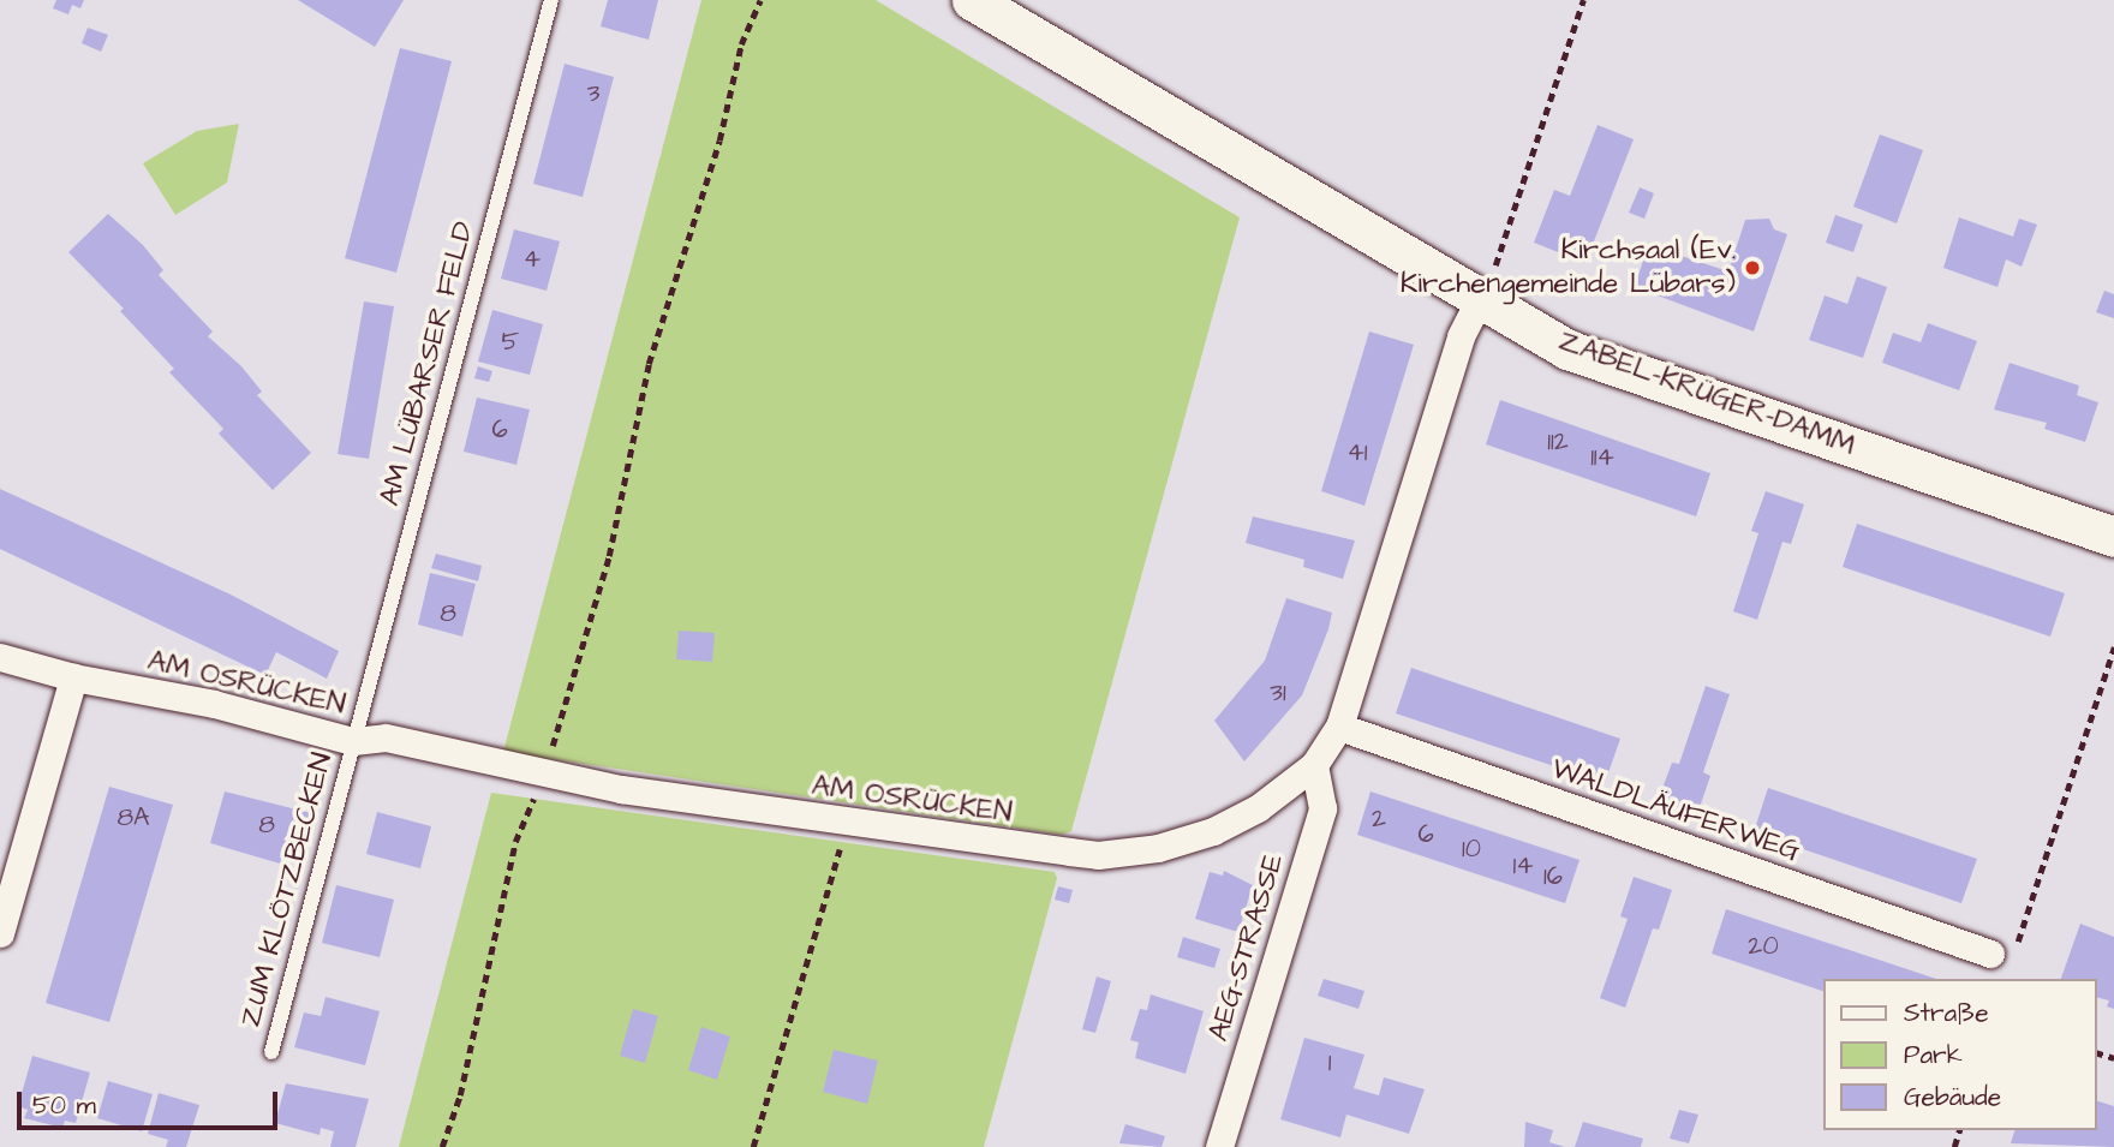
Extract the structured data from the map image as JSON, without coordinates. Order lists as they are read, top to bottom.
{
  "streets": {
    "street": [
      "ZABEL-KRÜGER-DAMM",
      "AM OSRÜCKEN",
      "WALDLÄUFERWEG",
      "AEG-STRASSE"
    ],
    "lane": ["AM LÜBARSER FELD", "ZUM KLÖTZBECKEN"]
  },
  "crossings": [
    ["AM LÜBARSER FELD", "AM OSRÜCKEN"],
    ["AM LÜBARSER FELD", "ZUM KLÖTZBECKEN"],
    ["ZABEL-KRÜGER-DAMM", "AM OSRÜCKEN"],
    ["AM OSRÜCKEN", "WALDLÄUFERWEG"],
    ["AM OSRÜCKEN", "ZUM KLÖTZBECKEN"],
    ["AM OSRÜCKEN", "AEG-STRASSE"]
  ],
  "places": ["Kirchsaal (Ev. Kirchengemeinde Lübars)"],
  "house_numbers": [
    "3",
    "4",
    "5",
    "6",
    "112",
    "41",
    "114",
    "8",
    "31",
    "8A",
    "2",
    "8",
    "6",
    "10",
    "14",
    "16",
    "20",
    "1"
  ],
  "legend": ["Straße", "Park", "Gebäude"],
  "scale_bar": "50 m"
}
